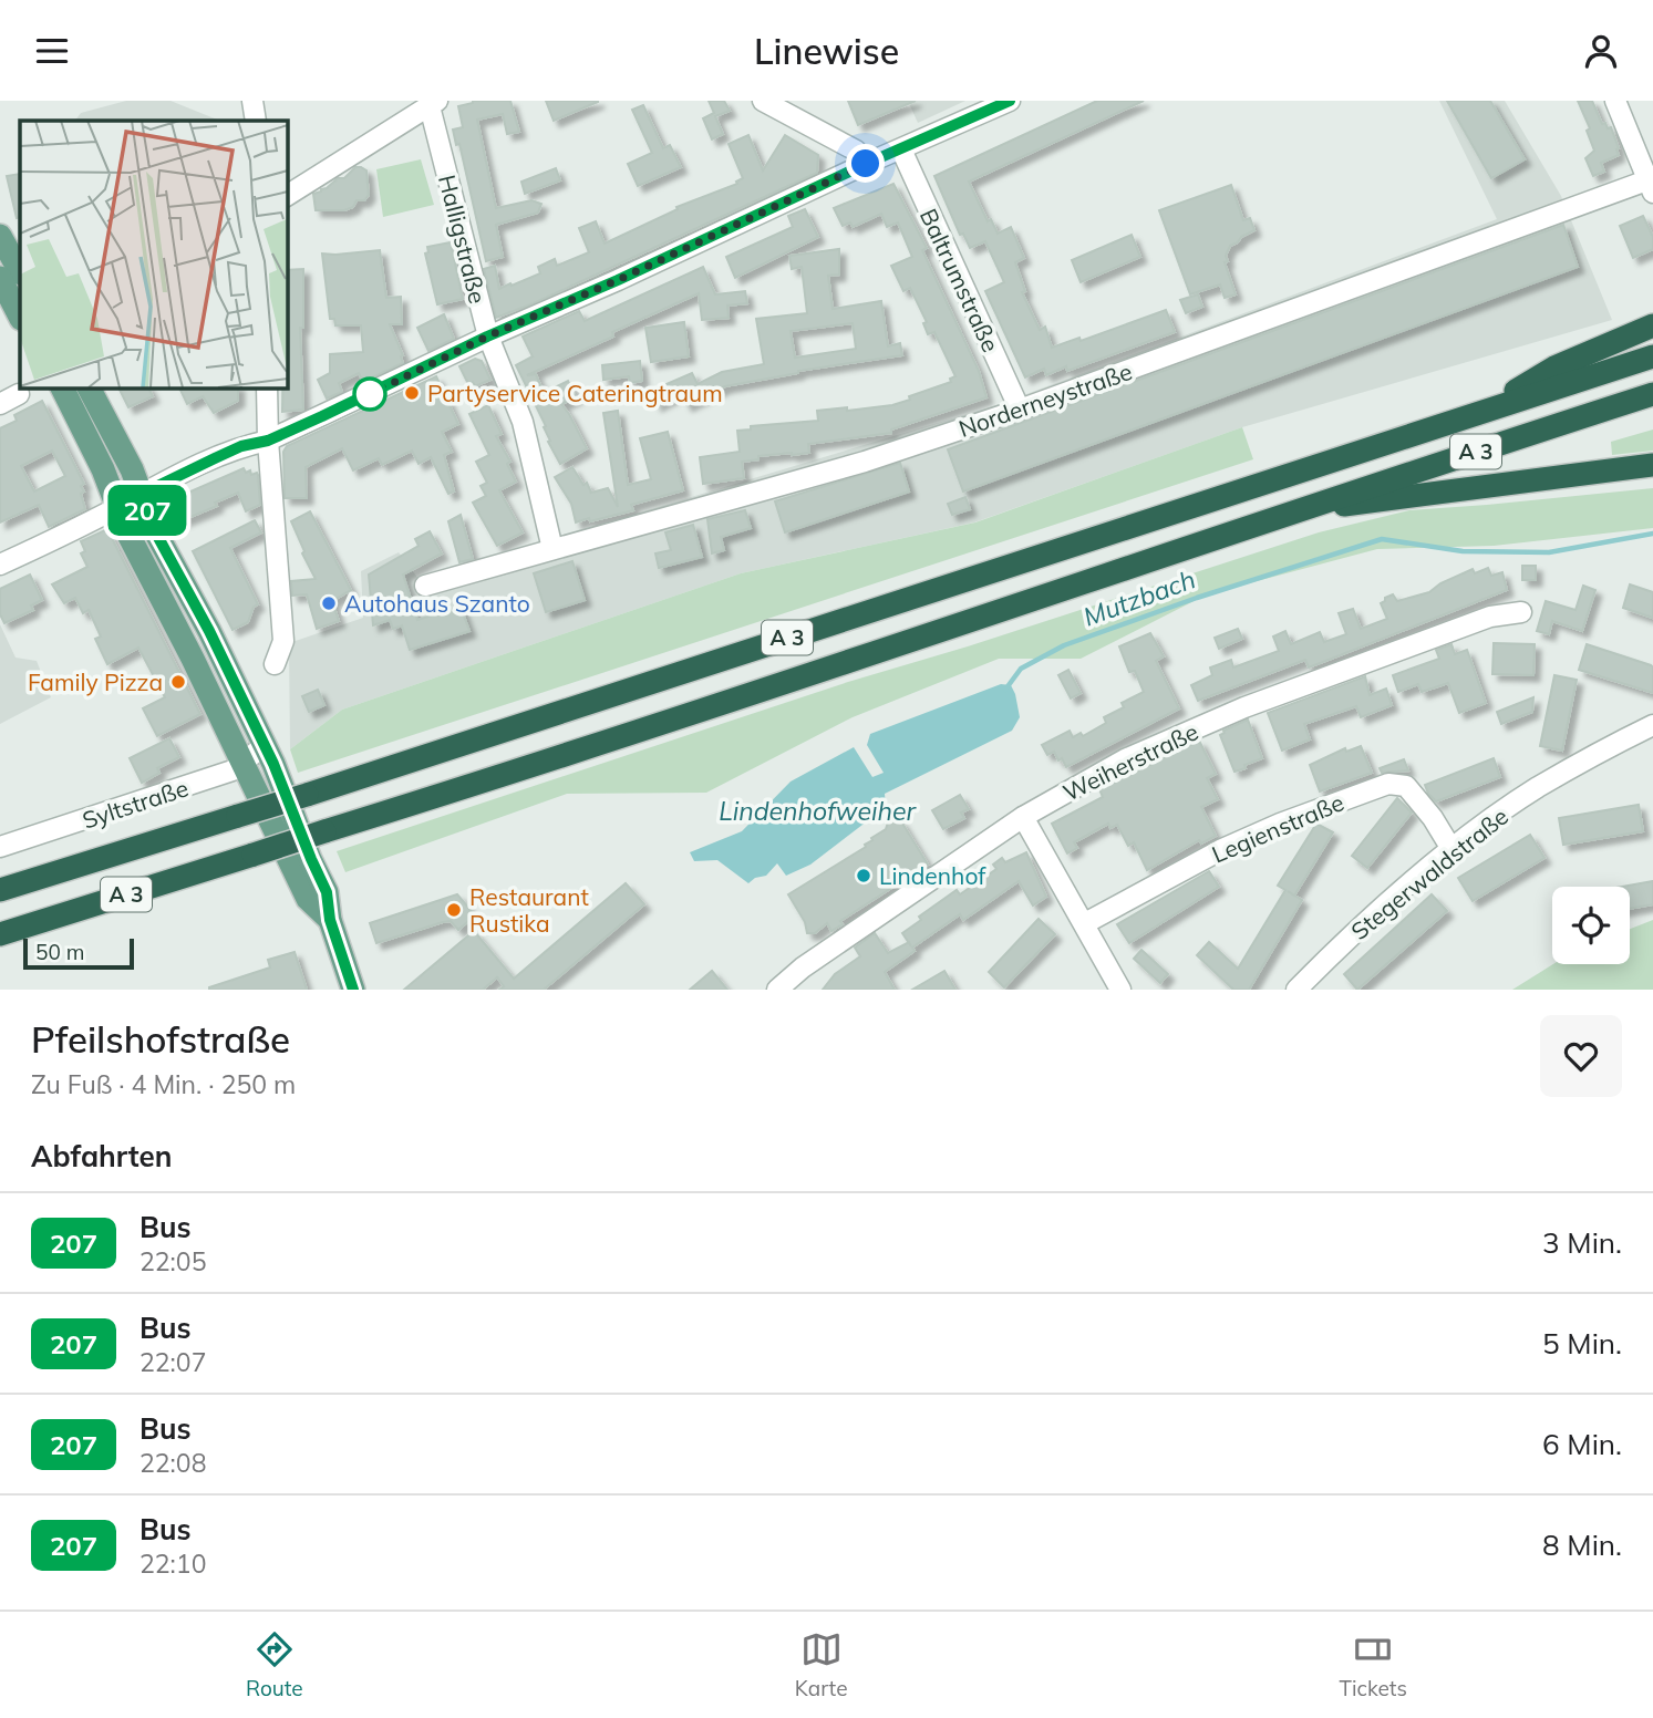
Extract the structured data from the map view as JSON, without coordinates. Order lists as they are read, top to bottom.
{
  "streets": {
    "highway": ["A 3"],
    "street": [
      "Halligstraße",
      "Baltrumstraße",
      "Norderneystraße",
      "Weiherstraße",
      "Syltstraße",
      "Legienstraße",
      "Stegerwaldstraße"
    ]
  },
  "crossings": [
    ["Halligstraße", "Norderneystraße"],
    ["Baltrumstraße", "Norderneystraße"],
    ["Legienstraße", "Stegerwaldstraße"]
  ],
  "water": ["Mutzbach", "Lindenhofweiher"],
  "places": [
    "Partyservice Cateringtraum",
    "Autohaus Szanto",
    "Family Pizza",
    "Lindenhof",
    "Restaurant Rustika"
  ],
  "lines": ["bus line 207"],
  "scale_bar": "50 m",
  "page": {
    "header": "Linewise",
    "on_map": "207",
    "scale": "50 m",
    "heading": [
      ["Pfeilshofstraße", "Zu Fuß · 4 Min. · 250 m"],
      "Abfahrten"
    ],
    "list": [
      {
        "mark": "207",
        "name": "Bus",
        "note": "22:05",
        "value": "3 Min."
      },
      {
        "mark": "207",
        "name": "Bus",
        "note": "22:07",
        "value": "5 Min."
      },
      {
        "mark": "207",
        "name": "Bus",
        "note": "22:08",
        "value": "6 Min."
      },
      {
        "mark": "207",
        "name": "Bus",
        "note": "22:10",
        "value": "8 Min."
      }
    ],
    "tabs": ["Route", "Karte", "Tickets"]
  }
}
